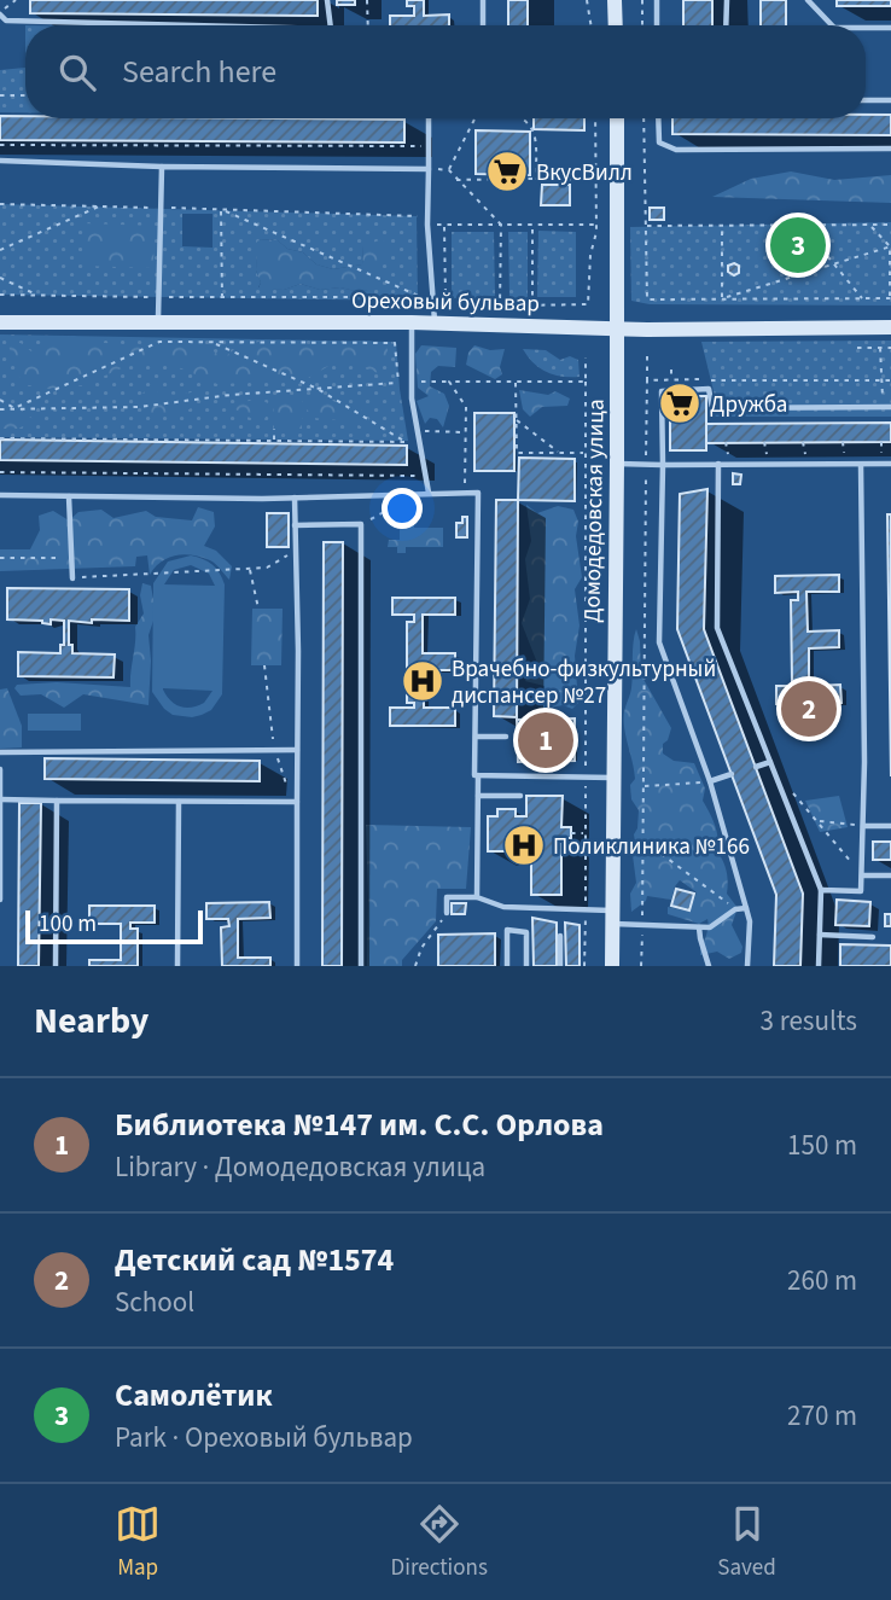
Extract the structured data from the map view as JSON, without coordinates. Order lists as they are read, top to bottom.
{
  "streets": {
    "main road": ["Ореховый бульвар", "Домодедовская улица"]
  },
  "crossings": [
    ["Ореховый бульвар", "Домодедовская улица"]
  ],
  "places": {
    "supermarket": ["ВкусВилл", "Дружба"],
    "hospital": ["Врачебно-физкультурный диспансер №27", "Поликлиника №166"]
  },
  "scale_bar": "100 m",
  "page": {
    "search": "Search here",
    "pins": ["3", "2", "1"],
    "scale": "100 m",
    "heading": ["Nearby", "3 results"],
    "list": [
      {
        "mark": "1",
        "name": "Библиотека №147 им. С.С. Орлова",
        "note": "Library · Домодедовская улица",
        "value": "150 m"
      },
      {
        "mark": "2",
        "name": "Детский сад №1574",
        "note": "School",
        "value": "260 m"
      },
      {
        "mark": "3",
        "name": "Самолётик",
        "note": "Park · Ореховый бульвар",
        "value": "270 m"
      }
    ],
    "nav": ["Map", "Directions", "Saved"]
  }
}
